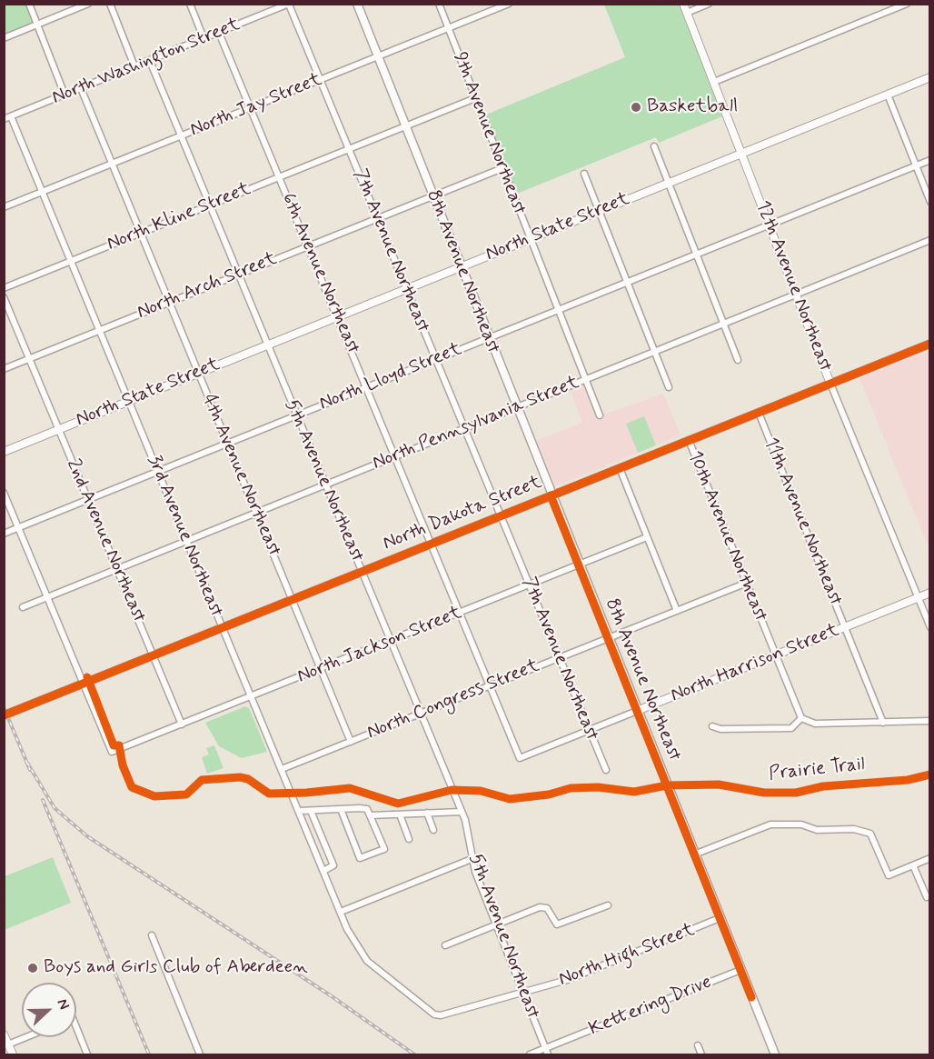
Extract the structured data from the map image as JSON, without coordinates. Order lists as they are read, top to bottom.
{
  "streets": {
    "main road": ["8th Avenue Northeast"],
    "street": [
      "North Washington Street",
      "North Jay Street",
      "9th Avenue Northeast",
      "North Kline Street",
      "North State Street",
      "7th Avenue Northeast",
      "6th Avenue Northeast",
      "North Arch Street",
      "12th Avenue Northeast",
      "North Lloyd Street",
      "North Pennsylvania Street",
      "4th Avenue Northeast",
      "5th Avenue Northeast",
      "North Dakota Street",
      "11th Avenue Northeast",
      "3rd Avenue Northeast",
      "10th Avenue Northeast",
      "2nd Avenue Northeast",
      "North Jackson Street",
      "North Harrison Street",
      "North Congress Street",
      "North High Street",
      "Kettering Drive"
    ],
    "cycle path": ["Prairie Trail"]
  },
  "crossings": [
    ["North Washington Street", "7th Avenue Northeast"],
    ["North Washington Street", "6th Avenue Northeast"],
    ["North Washington Street", "4th Avenue Northeast"],
    ["North Washington Street", "5th Avenue Northeast"],
    ["North Washington Street", "3rd Avenue Northeast"],
    ["North Jay Street", "9th Avenue Northeast"],
    ["North Jay Street", "7th Avenue Northeast"],
    ["North Jay Street", "8th Avenue Northeast"],
    ["North Jay Street", "6th Avenue Northeast"],
    ["North Jay Street", "4th Avenue Northeast"],
    ["North Jay Street", "5th Avenue Northeast"],
    ["North Jay Street", "3rd Avenue Northeast"],
    ["9th Avenue Northeast", "North Kline Street"],
    ["9th Avenue Northeast", "North State Street"],
    ["9th Avenue Northeast", "North Arch Street"],
    ["9th Avenue Northeast", "North Lloyd Street"],
    ["9th Avenue Northeast", "North Pennsylvania Street"],
    ["North Kline Street", "7th Avenue Northeast"],
    ["North Kline Street", "8th Avenue Northeast"],
    ["North Kline Street", "6th Avenue Northeast"],
    ["North Kline Street", "4th Avenue Northeast"],
    ["North Kline Street", "5th Avenue Northeast"],
    ["North Kline Street", "3rd Avenue Northeast"],
    ["North State Street", "7th Avenue Northeast"],
    ["North State Street", "8th Avenue Northeast"],
    ["North State Street", "6th Avenue Northeast"],
    ["North State Street", "12th Avenue Northeast"],
    ["North State Street", "4th Avenue Northeast"],
    ["North State Street", "5th Avenue Northeast"],
    ["North State Street", "3rd Avenue Northeast"],
    ["North State Street", "2nd Avenue Northeast"],
    ["7th Avenue Northeast", "North Arch Street"],
    ["7th Avenue Northeast", "North Lloyd Street"],
    ["7th Avenue Northeast", "North Pennsylvania Street"],
    ["7th Avenue Northeast", "North Dakota Street"],
    ["7th Avenue Northeast", "North Jackson Street"],
    ["7th Avenue Northeast", "North Harrison Street"],
    ["7th Avenue Northeast", "North Congress Street"],
    ["8th Avenue Northeast", "North Arch Street"],
    ["8th Avenue Northeast", "North Lloyd Street"],
    ["8th Avenue Northeast", "North Pennsylvania Street"],
    ["8th Avenue Northeast", "North Dakota Street"],
    ["8th Avenue Northeast", "North Jackson Street"],
    ["8th Avenue Northeast", "North Harrison Street"],
    ["8th Avenue Northeast", "North Congress Street"],
    ["8th Avenue Northeast", "North High Street"],
    ["8th Avenue Northeast", "Kettering Drive"],
    ["6th Avenue Northeast", "North Arch Street"],
    ["6th Avenue Northeast", "North Lloyd Street"],
    ["6th Avenue Northeast", "North Pennsylvania Street"],
    ["6th Avenue Northeast", "North Dakota Street"],
    ["6th Avenue Northeast", "North Jackson Street"],
    ["6th Avenue Northeast", "North Harrison Street"],
    ["6th Avenue Northeast", "North Congress Street"],
    ["North Arch Street", "4th Avenue Northeast"],
    ["North Arch Street", "5th Avenue Northeast"],
    ["North Arch Street", "3rd Avenue Northeast"],
    ["North Arch Street", "2nd Avenue Northeast"],
    ["12th Avenue Northeast", "North Lloyd Street"],
    ["12th Avenue Northeast", "North Pennsylvania Street"],
    ["12th Avenue Northeast", "North Dakota Street"],
    ["12th Avenue Northeast", "North Harrison Street"],
    ["North Lloyd Street", "4th Avenue Northeast"],
    ["North Lloyd Street", "5th Avenue Northeast"],
    ["North Lloyd Street", "3rd Avenue Northeast"],
    ["North Lloyd Street", "2nd Avenue Northeast"],
    ["North Pennsylvania Street", "4th Avenue Northeast"],
    ["North Pennsylvania Street", "5th Avenue Northeast"],
    ["North Pennsylvania Street", "3rd Avenue Northeast"],
    ["North Pennsylvania Street", "2nd Avenue Northeast"],
    ["4th Avenue Northeast", "North Dakota Street"],
    ["4th Avenue Northeast", "North Jackson Street"],
    ["4th Avenue Northeast", "North Congress Street"],
    ["5th Avenue Northeast", "North Dakota Street"],
    ["5th Avenue Northeast", "North Jackson Street"],
    ["5th Avenue Northeast", "North Congress Street"],
    ["5th Avenue Northeast", "North High Street"],
    ["5th Avenue Northeast", "Kettering Drive"],
    ["North Dakota Street", "11th Avenue Northeast"],
    ["North Dakota Street", "3rd Avenue Northeast"],
    ["North Dakota Street", "10th Avenue Northeast"],
    ["North Dakota Street", "2nd Avenue Northeast"],
    ["North Dakota Street", "North Jackson Street"],
    ["11th Avenue Northeast", "North Harrison Street"],
    ["3rd Avenue Northeast", "North Jackson Street"],
    ["3rd Avenue Northeast", "North Congress Street"],
    ["3rd Avenue Northeast", "North High Street"],
    ["10th Avenue Northeast", "North Harrison Street"],
    ["10th Avenue Northeast", "North Congress Street"],
    ["2nd Avenue Northeast", "North Jackson Street"]
  ],
  "places": ["Basketball", "Boys and Girls Club of Aberdeen"],
  "north": "right"
}
